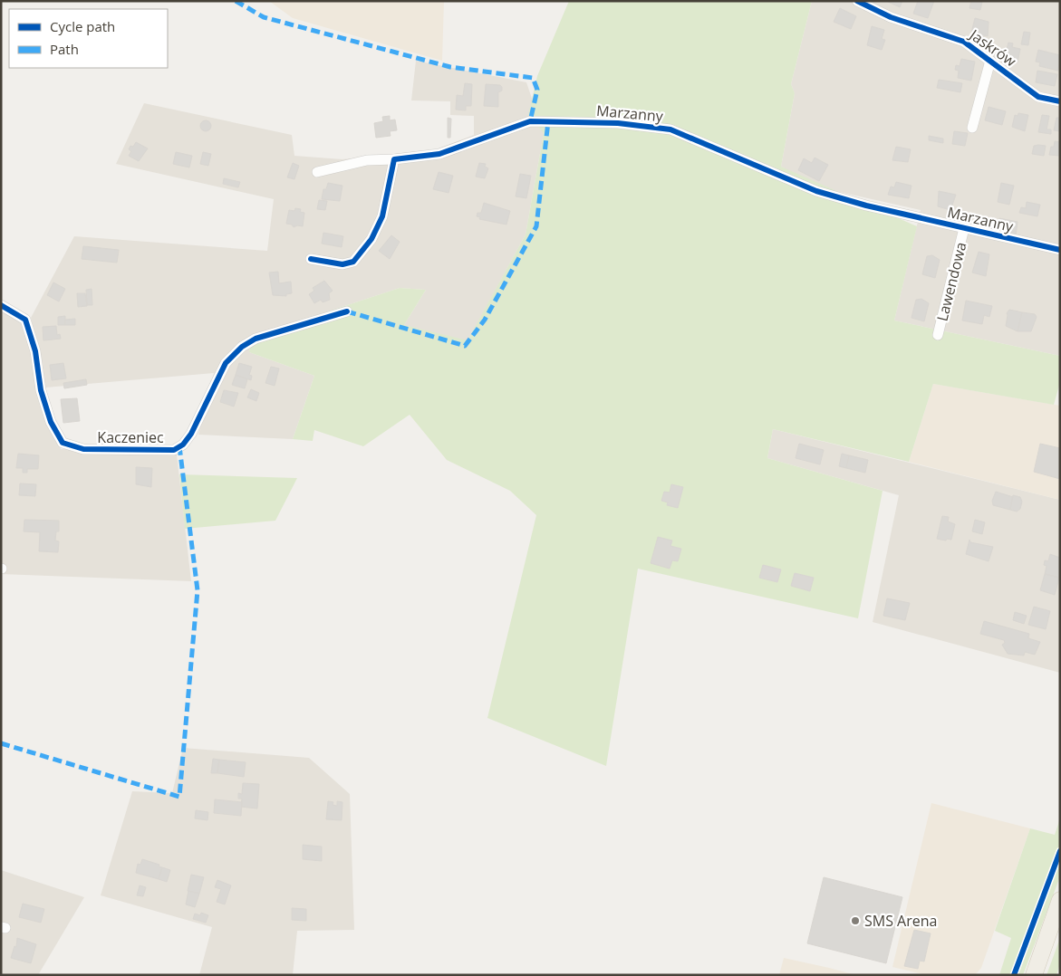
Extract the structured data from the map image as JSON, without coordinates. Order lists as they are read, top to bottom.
{
  "streets": {
    "street": [
      "Jaskrów",
      "Marzanny",
      "Lawendowa",
      "Kaczeniec"
    ]
  },
  "crossings": [
    ["Marzanny", "Lawendowa"]
  ],
  "places": ["SMS Arena"],
  "legend": ["Cycle path", "Path"]
}
